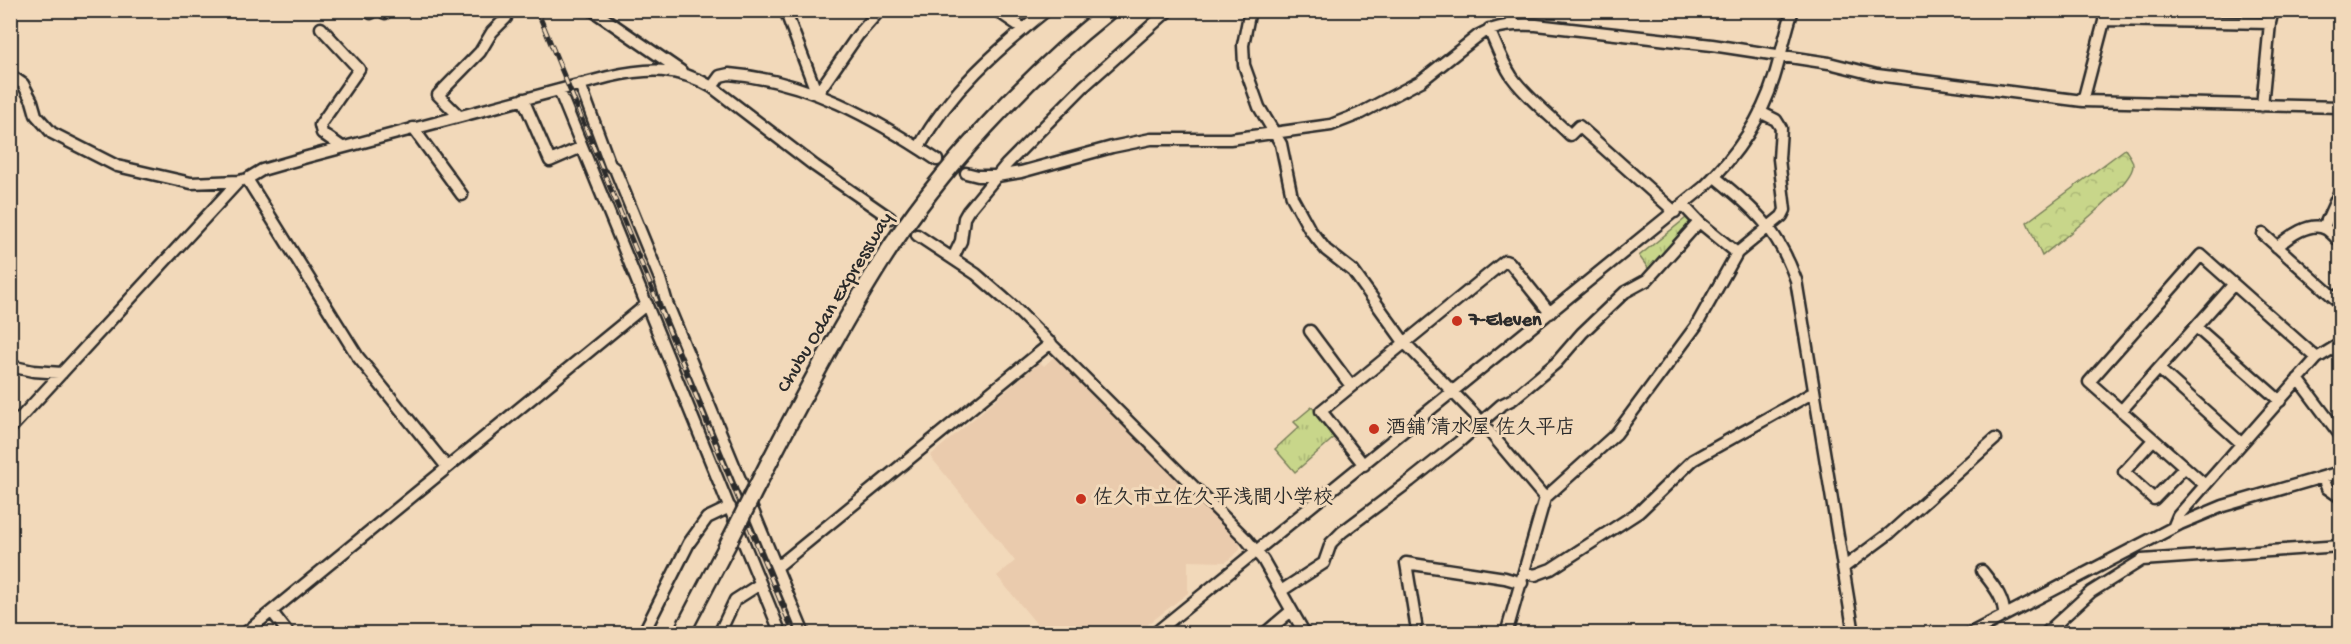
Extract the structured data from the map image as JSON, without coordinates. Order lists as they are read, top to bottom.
{
  "streets": {
    "highway": ["Chubu Odan Expressway"]
  },
  "places": ["7-Eleven", "酒舗 清水屋 佐久平店", "佐久市立佐久平浅間小学校"]
}
